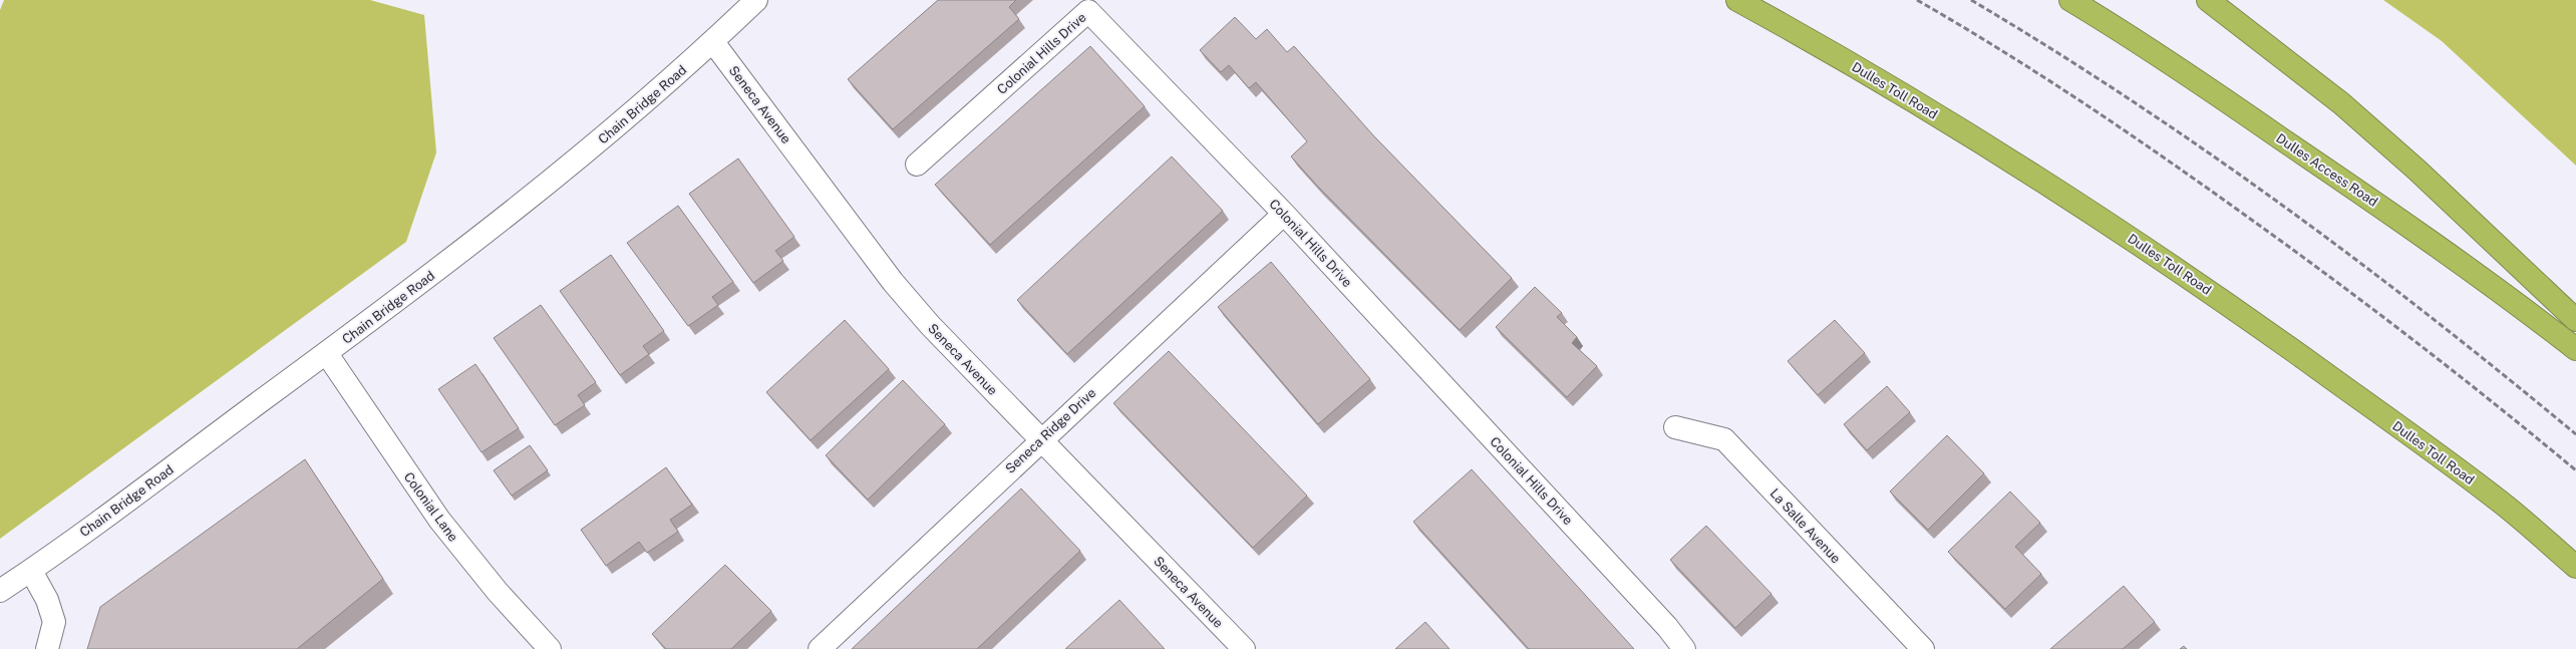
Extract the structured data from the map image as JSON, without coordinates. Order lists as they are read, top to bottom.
{
  "streets": {
    "highway": ["Dulles Toll Road", "Dulles Access Road"],
    "street": [
      "Colonial Hills Drive",
      "Chain Bridge Road",
      "Seneca Avenue",
      "Seneca Ridge Drive",
      "Colonial Lane",
      "La Salle Avenue"
    ]
  },
  "crossings": [
    ["Colonial Hills Drive", "Seneca Ridge Drive"],
    ["Chain Bridge Road", "Seneca Avenue"],
    ["Chain Bridge Road", "Colonial Lane"],
    ["Seneca Avenue", "Seneca Ridge Drive"]
  ]
}
